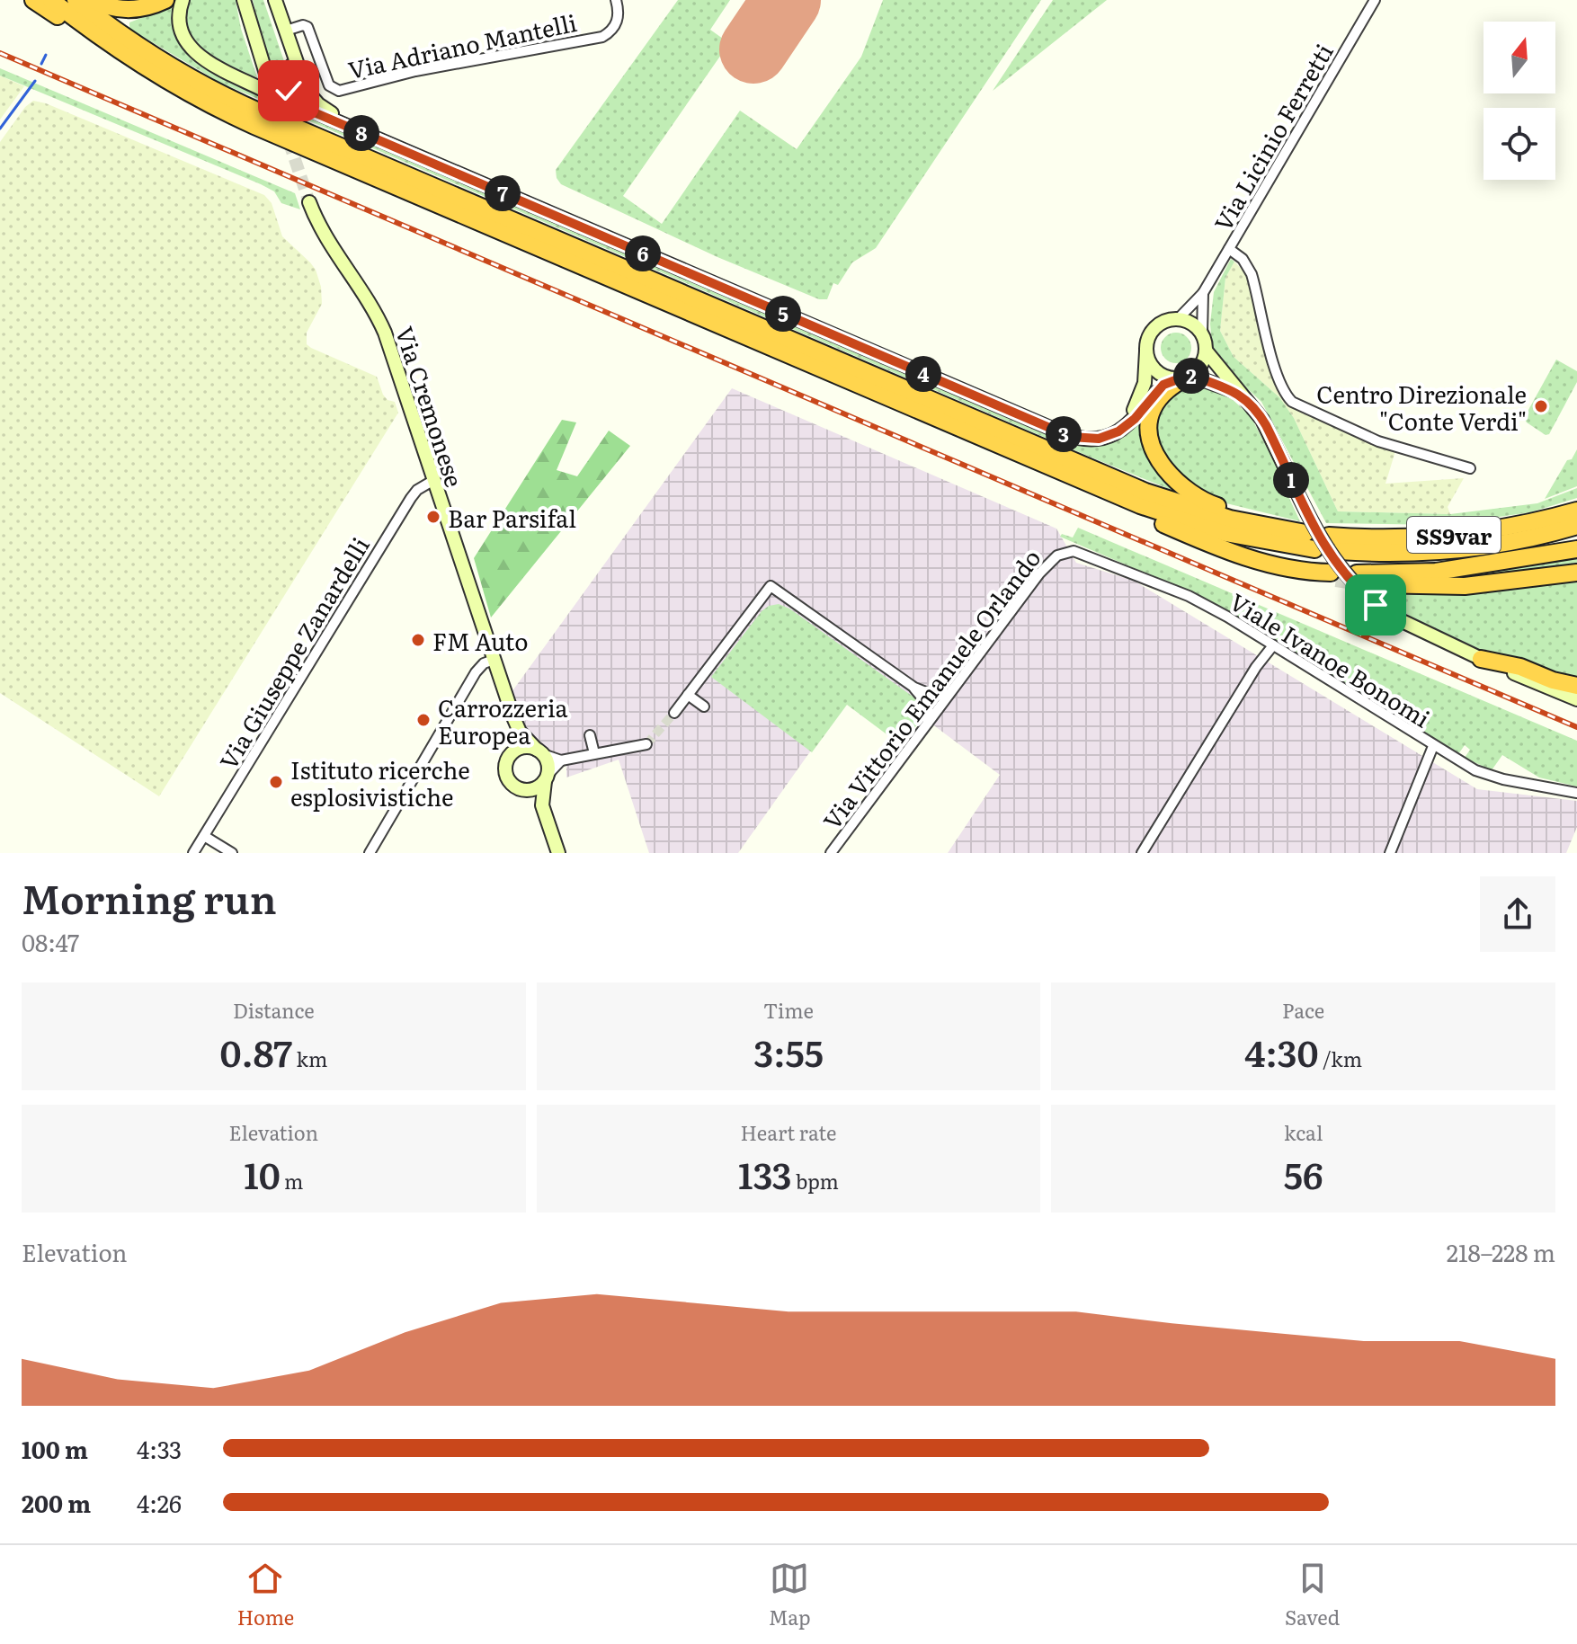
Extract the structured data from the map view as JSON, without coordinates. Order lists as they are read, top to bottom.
{
  "streets": {
    "highway": ["SS9var"],
    "street": [
      "Via Adriano Mantelli",
      "Via Licinio Ferretti",
      "Via Cremonese",
      "Via Giuseppe Zanardelli",
      "Viale Ivanoe Bonomi",
      "Via Vittorio Emanuele Orlando"
    ]
  },
  "crossings": [
    ["Via Cremonese", "Via Giuseppe Zanardelli"],
    ["Viale Ivanoe Bonomi", "Via Vittorio Emanuele Orlando"]
  ],
  "places": [
    "Centro Direzionale \"Conte Verdi\"",
    "Bar Parsifal",
    "FM Auto",
    "Carrozzeria Europea",
    "Istituto ricerche esplosivistiche"
  ],
  "north": "top",
  "page": {
    "pins": [
      "8",
      "7",
      "6",
      "5",
      "4",
      "2",
      "3",
      "1"
    ],
    "heading": ["Morning run", "08:47"],
    "stats": [
      ["Distance", "0.87 km"],
      ["Time", "3:55"],
      ["Pace", "4:30 /km"],
      ["Elevation", "10 m"],
      ["Heart rate", "133 bpm"],
      ["kcal", "56"]
    ],
    "chart": ["Elevation", "218–228 m"],
    "list": [
      {
        "name": "100 m",
        "note": "4:33"
      },
      {
        "name": "200 m",
        "note": "4:26"
      }
    ],
    "tabs": ["Home", "Map", "Saved"]
  }
}
